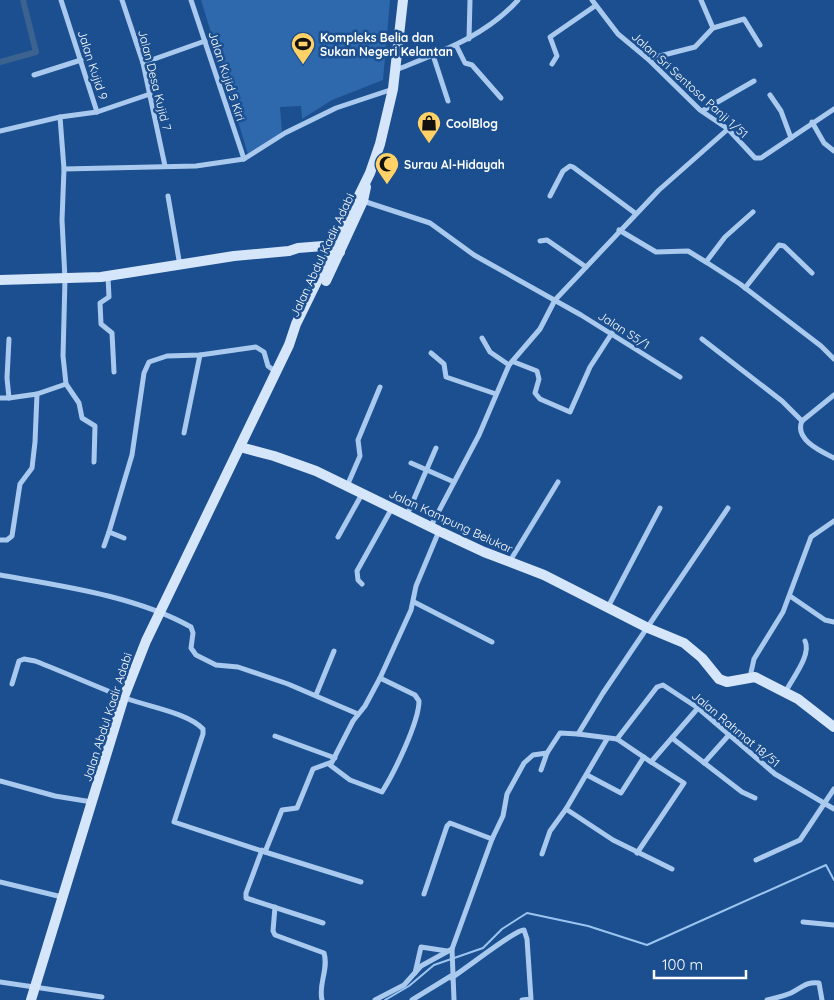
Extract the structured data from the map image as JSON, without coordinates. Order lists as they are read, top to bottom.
{
  "streets": {
    "main road": ["Jalan Abdul Kadir Adabi", "Jalan Kampung Belukar"],
    "street": [
      "Jalan Kujid 9",
      "Jalan Kujid 5 Kiri",
      "Jalan Desa Kujid 7",
      "Jalan Sri Sentosa Panji 1/51",
      "Jalan S5/1",
      "Jalan Rahmat 18/51"
    ]
  },
  "crossings": [
    ["Jalan Kujid 9", "Jalan Desa Kujid 7"],
    ["Jalan Abdul Kadir Adabi", "Jalan S5/1"],
    ["Jalan Abdul Kadir Adabi", "Jalan Kampung Belukar"]
  ],
  "places": {
    "sports": ["Kompleks Belia dan Sukan Negeri Kelantan"],
    "shop": ["CoolBlog"],
    "mosque": ["Surau Al-Hidayah"]
  },
  "scale_bar": "100 m"
}
